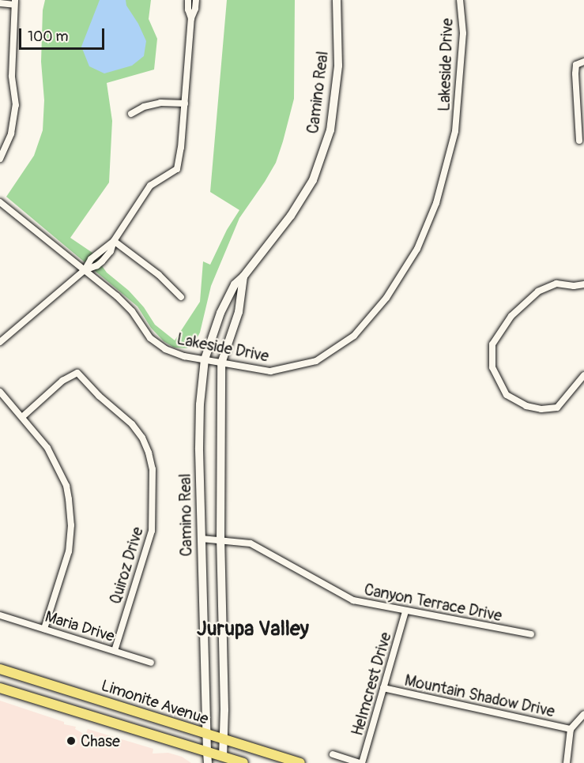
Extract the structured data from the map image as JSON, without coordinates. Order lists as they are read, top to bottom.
{
  "streets": {
    "main road": ["Camino Real", "Limonite Avenue"],
    "street": [
      "Lakeside Drive",
      "Quiroz Drive",
      "Canyon Terrace Drive",
      "Maria Drive",
      "Helmcrest Drive",
      "Mountain Shadow Drive"
    ]
  },
  "crossings": [
    ["Lakeside Drive", "Camino Real"],
    ["Camino Real", "Canyon Terrace Drive"],
    ["Camino Real", "Limonite Avenue"],
    ["Quiroz Drive", "Maria Drive"],
    ["Canyon Terrace Drive", "Helmcrest Drive"],
    ["Helmcrest Drive", "Mountain Shadow Drive"]
  ],
  "districts": ["Jurupa Valley"],
  "places": ["Chase"],
  "scale_bar": "100 m"
}
